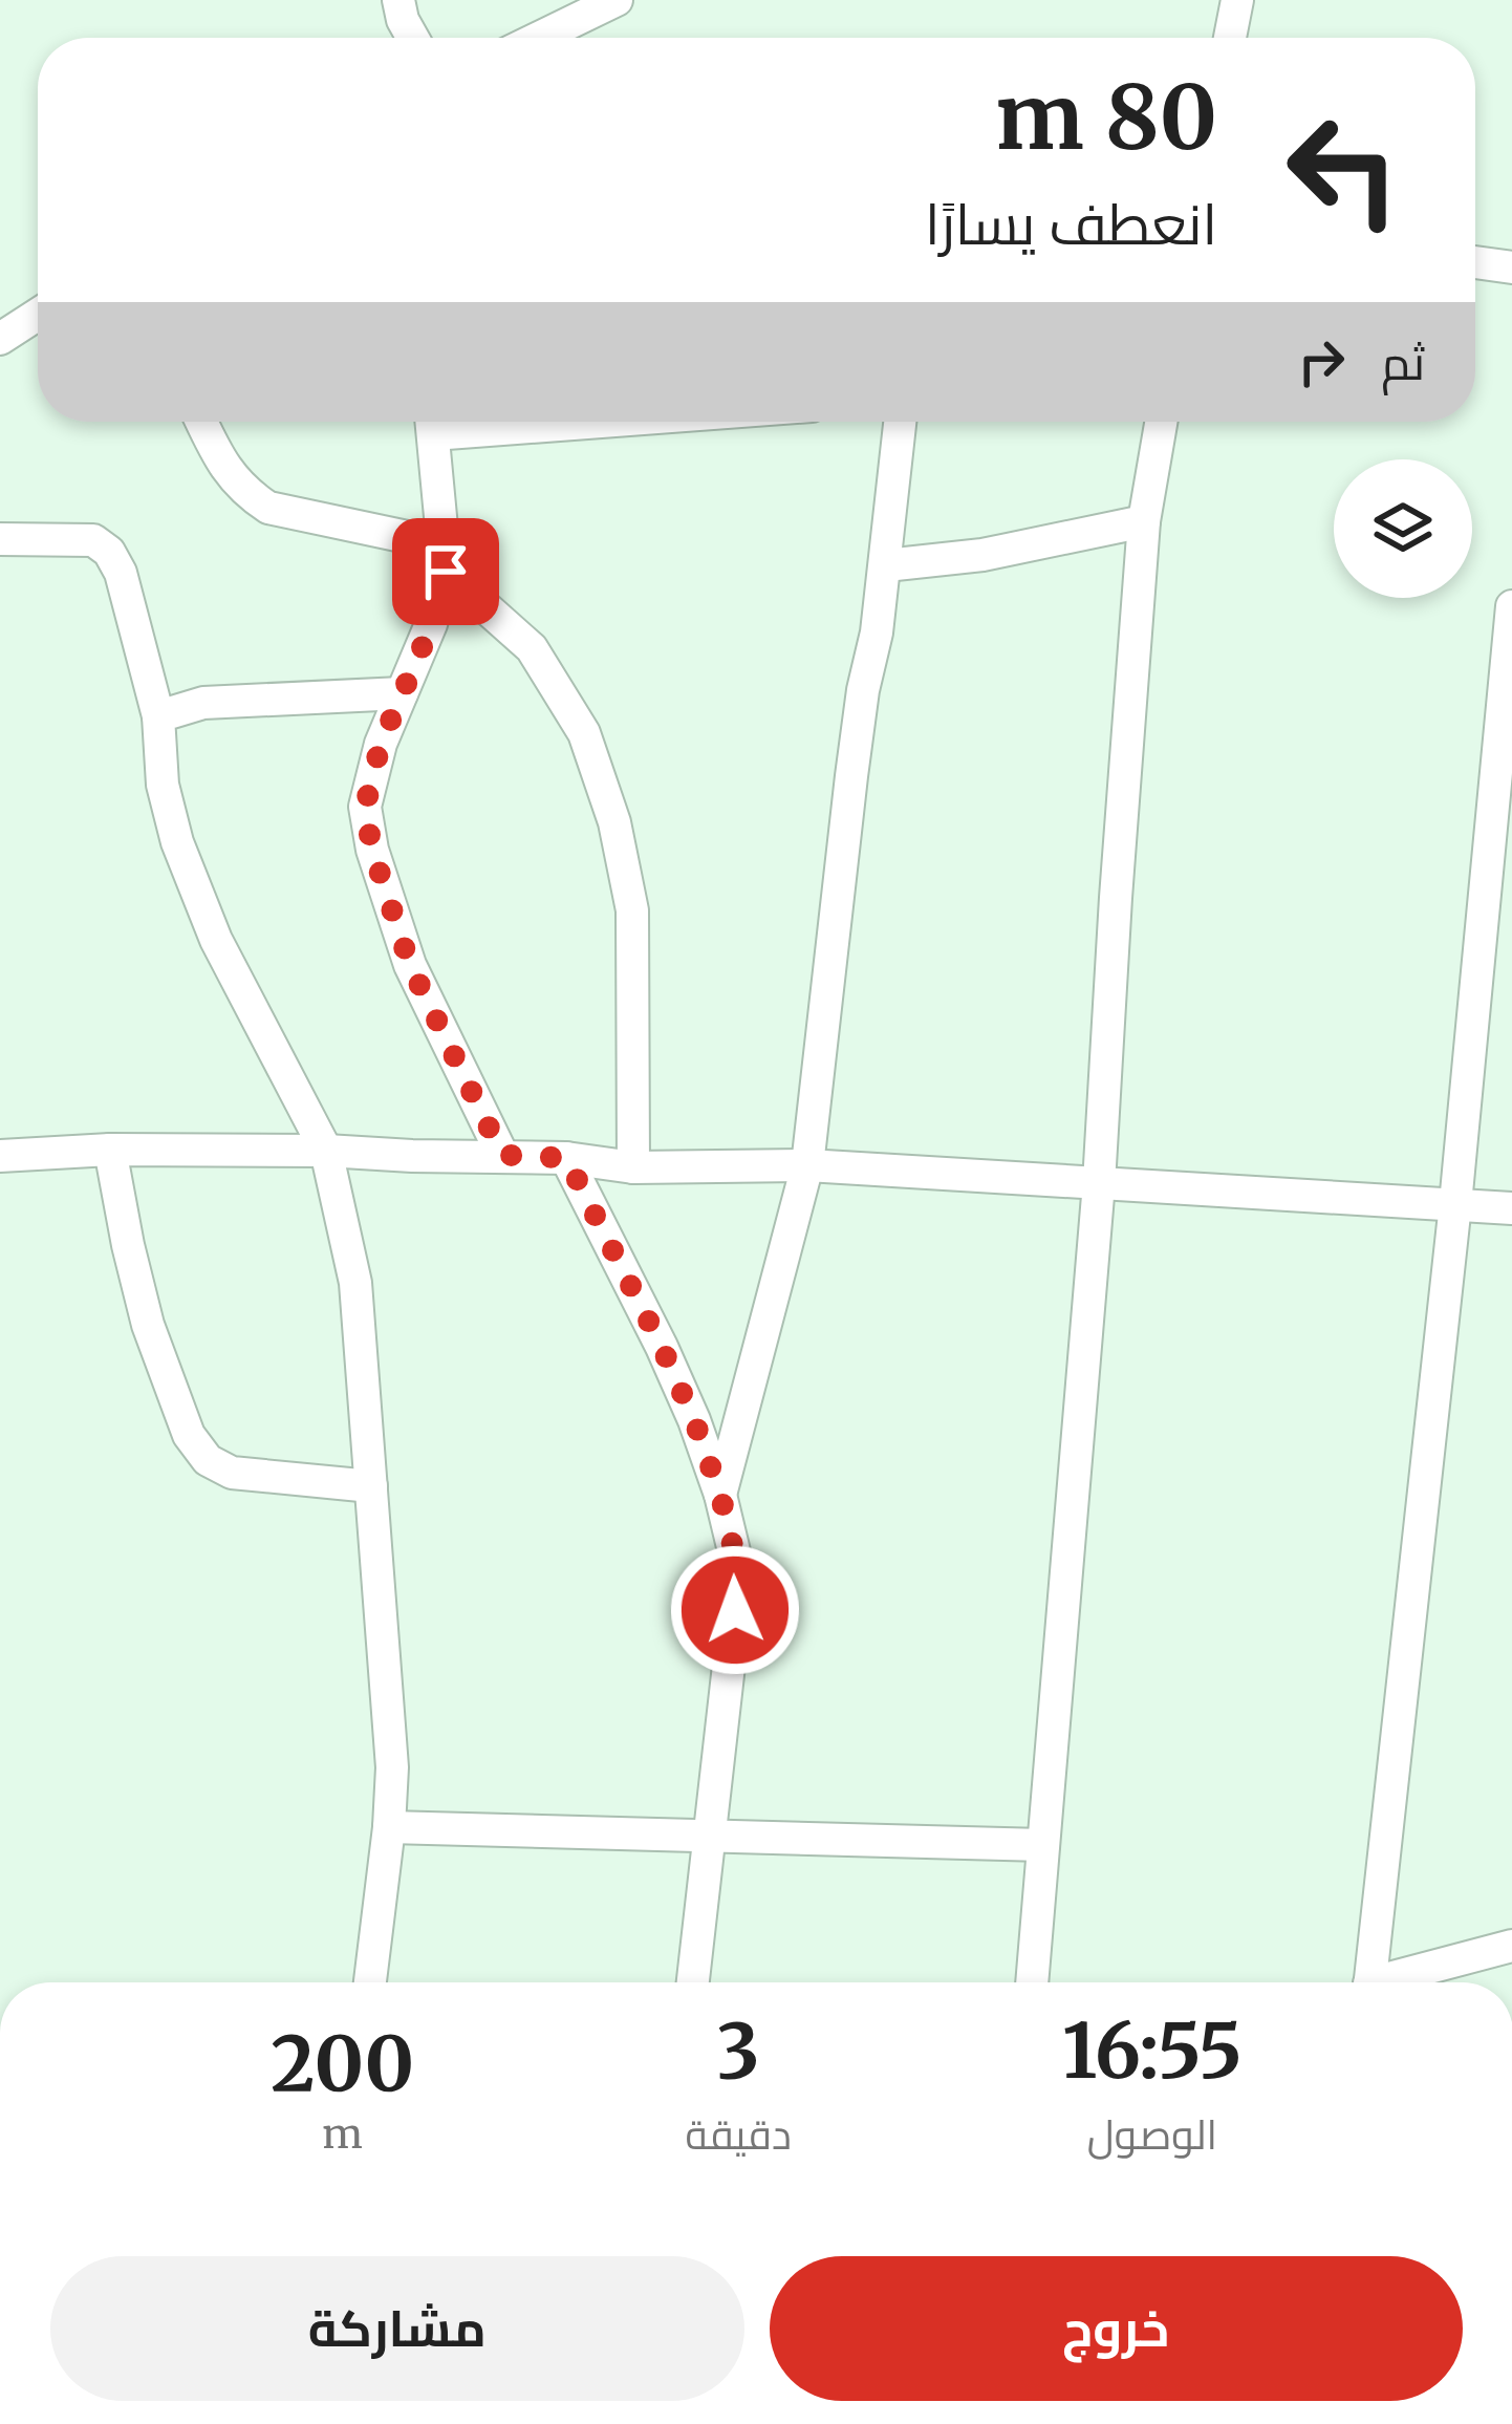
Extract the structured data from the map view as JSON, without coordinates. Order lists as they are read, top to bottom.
{
  "page": {
    "turn": ["80 m", "انعطف يسارًا"],
    "then": "ثم",
    "eta": [
      "16:55",
      "الوصول",
      "3",
      "دقيقة",
      "200",
      "m"
    ],
    "buttons": ["خروج", "مشاركة"]
  }
}
